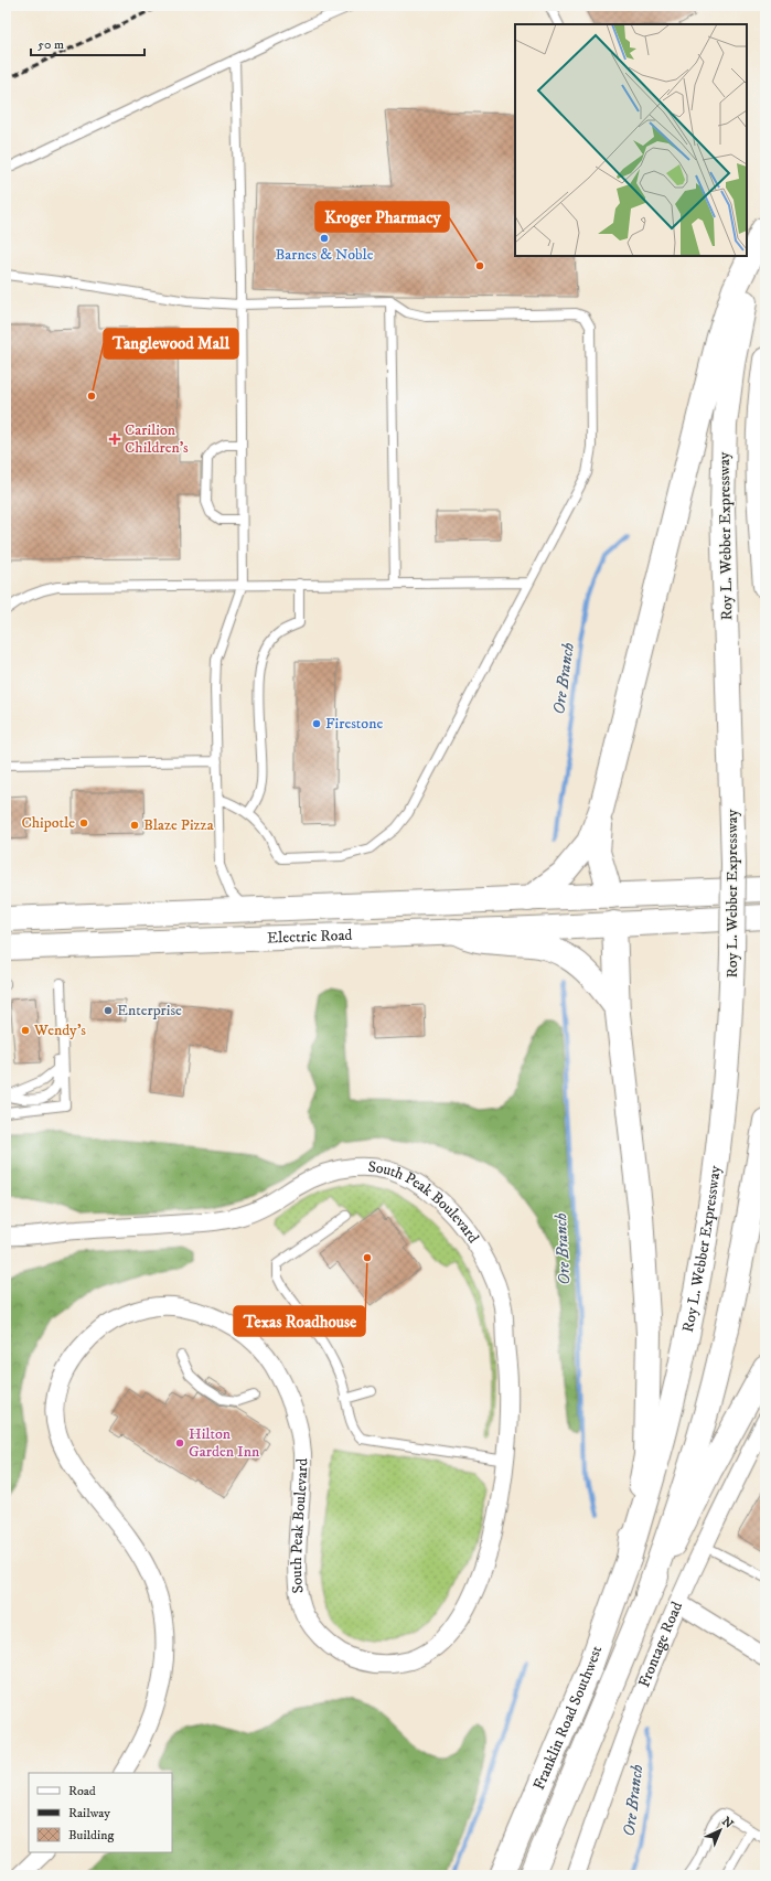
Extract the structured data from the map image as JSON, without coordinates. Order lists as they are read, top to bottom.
{
  "streets": {
    "main road": ["Roy L. Webber Expressway", "Electric Road", "Franklin Road Southwest"],
    "street": ["South Peak Boulevard", "Frontage Road"]
  },
  "crossings": [
    ["Roy L. Webber Expressway", "Franklin Road Southwest"]
  ],
  "water": ["Ore Branch"],
  "places": {
    "other": [
      "Barnes & Noble",
      "Kroger Pharmacy",
      "Tanglewood Mall",
      "Firestone",
      "Chipotle",
      "Blaze Pizza",
      "Enterprise",
      "Wendy's",
      "Texas Roadhouse",
      "Hilton Garden Inn"
    ],
    "health": ["Carilion Children's"]
  },
  "legend": ["Road", "Railway", "Building"],
  "scale_bar": "50 m",
  "north": "top right"
}
